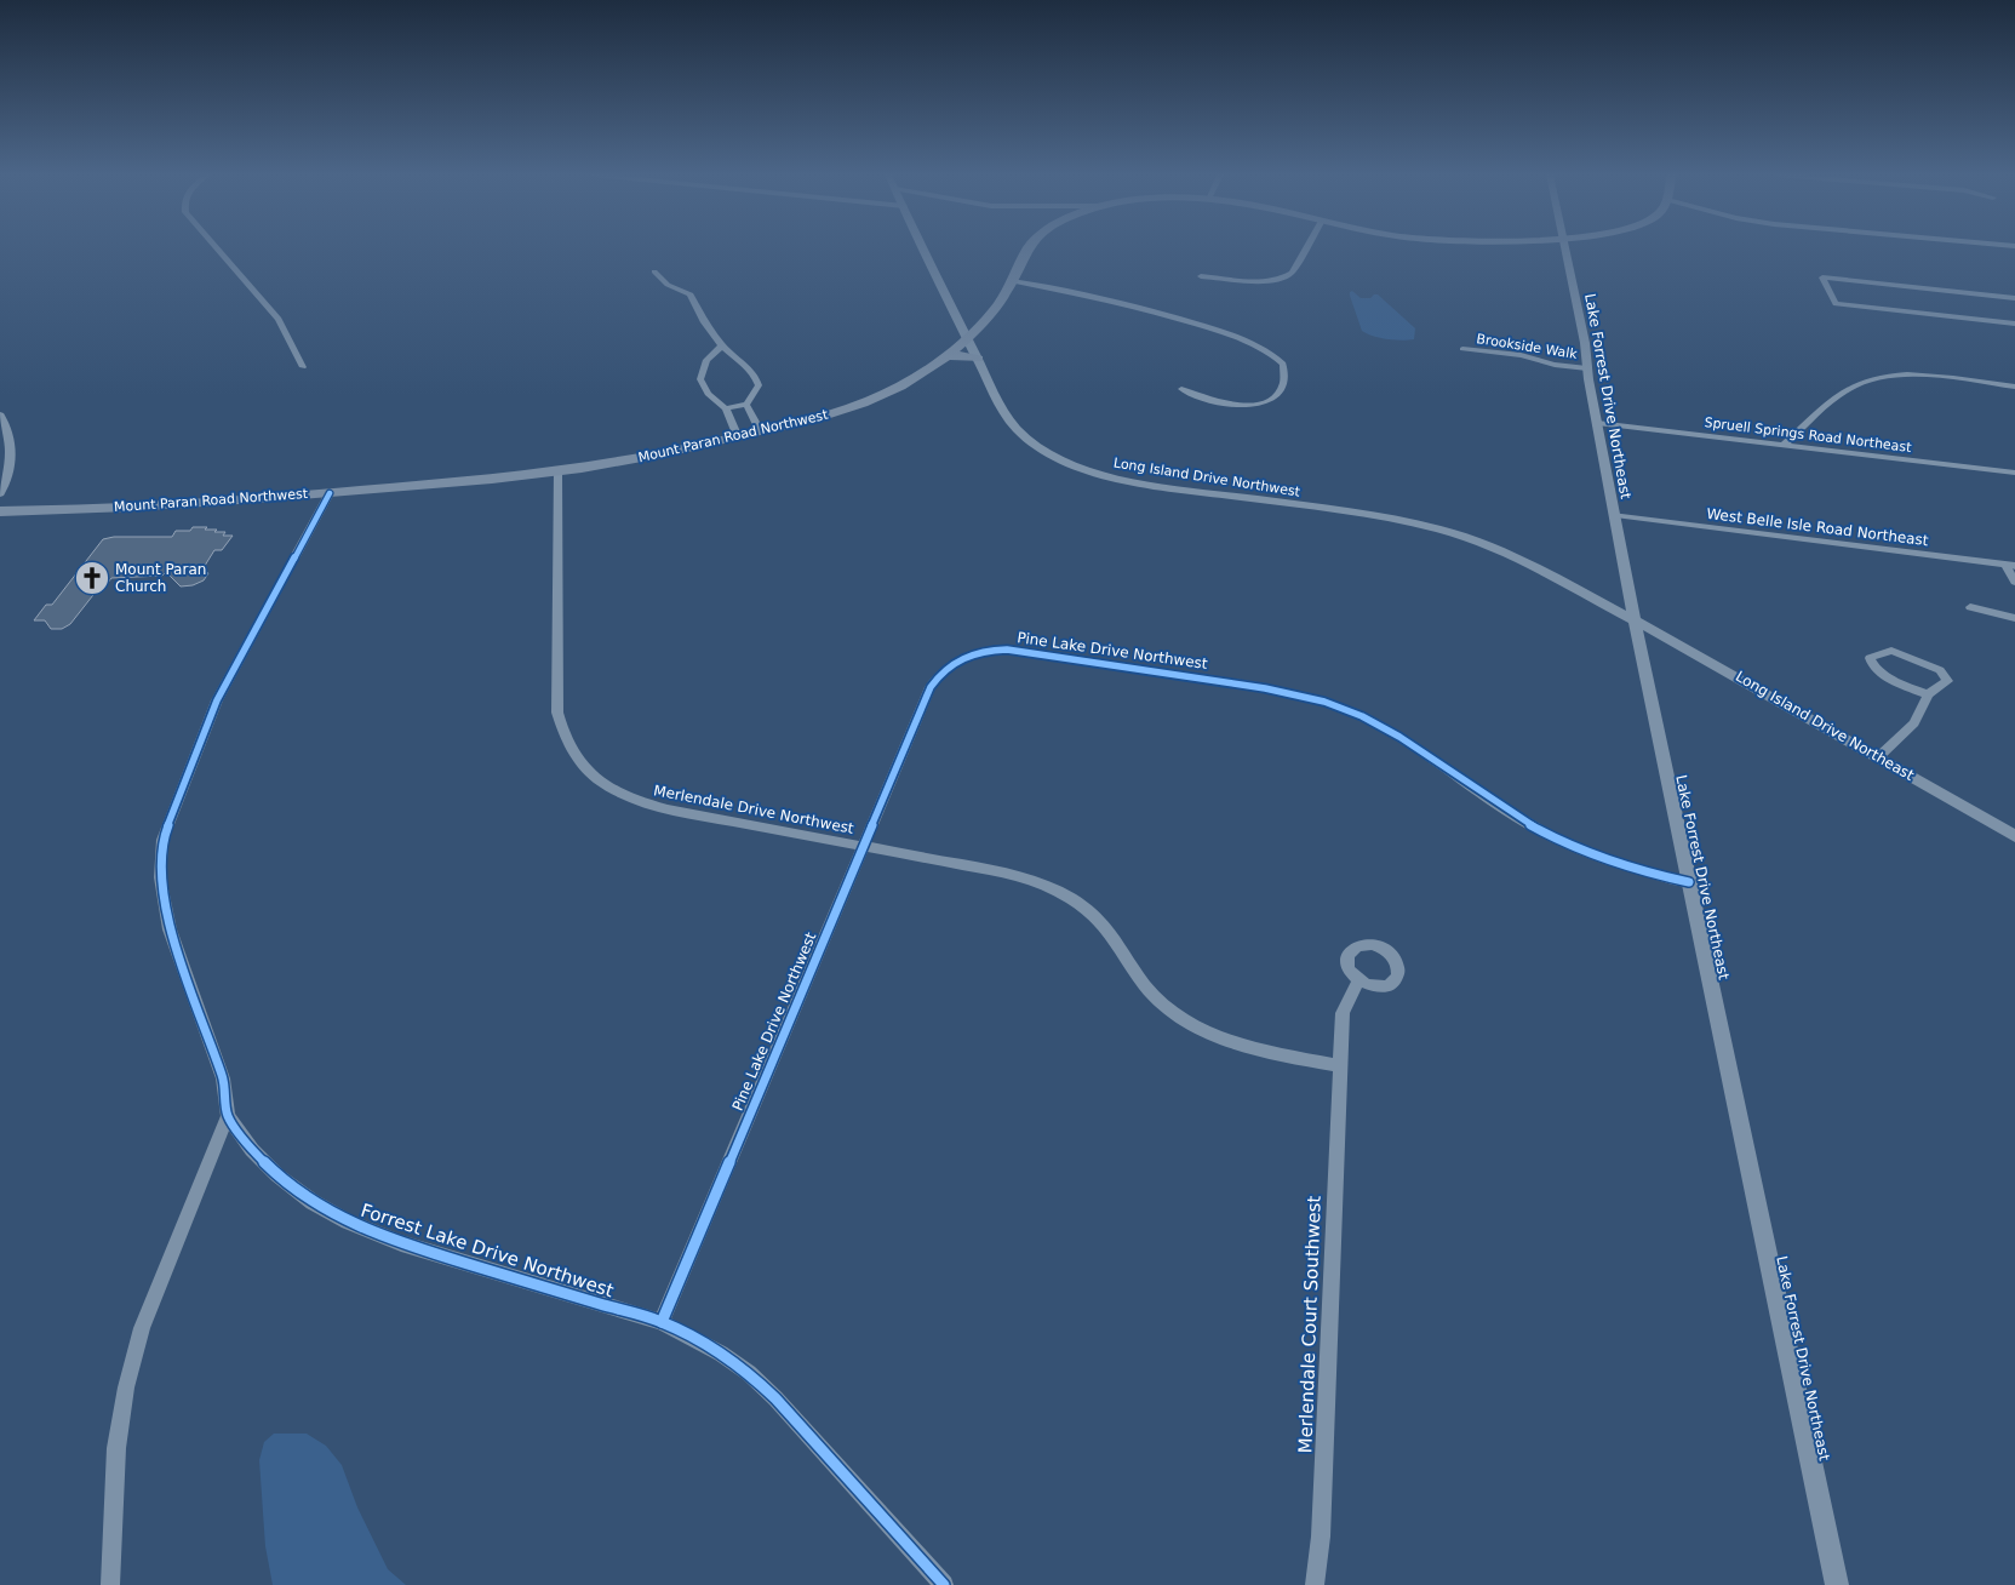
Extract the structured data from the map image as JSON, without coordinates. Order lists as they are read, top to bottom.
{
  "streets": {
    "main road": ["Mount Paran Road Northwest"],
    "street": [
      "Brookside Walk",
      "Lake Forrest Drive Northeast",
      "Spruell Springs Road Northeast",
      "Long Island Drive Northwest",
      "West Belle Isle Road Northeast",
      "Pine Lake Drive Northwest",
      "Long Island Drive Northeast",
      "Merlendale Drive Northwest",
      "Forrest Lake Drive Northwest",
      "Merlendale Court Southwest"
    ]
  },
  "crossings": [
    ["Brookside Walk", "Lake Forrest Drive Northeast"],
    ["Lake Forrest Drive Northeast", "Spruell Springs Road Northeast"],
    ["Lake Forrest Drive Northeast", "Long Island Drive Northwest"],
    ["Lake Forrest Drive Northeast", "West Belle Isle Road Northeast"],
    ["Lake Forrest Drive Northeast", "Pine Lake Drive Northwest"],
    ["Lake Forrest Drive Northeast", "Long Island Drive Northeast"],
    ["Mount Paran Road Northwest", "Long Island Drive Northwest"],
    ["Mount Paran Road Northwest", "Merlendale Drive Northwest"],
    ["Mount Paran Road Northwest", "Forrest Lake Drive Northwest"],
    ["Long Island Drive Northwest", "Long Island Drive Northeast"],
    ["Pine Lake Drive Northwest", "Merlendale Drive Northwest"],
    ["Pine Lake Drive Northwest", "Forrest Lake Drive Northwest"],
    ["Merlendale Drive Northwest", "Merlendale Court Southwest"]
  ],
  "places": {
    "church": ["Mount Paran Church"]
  }
}
